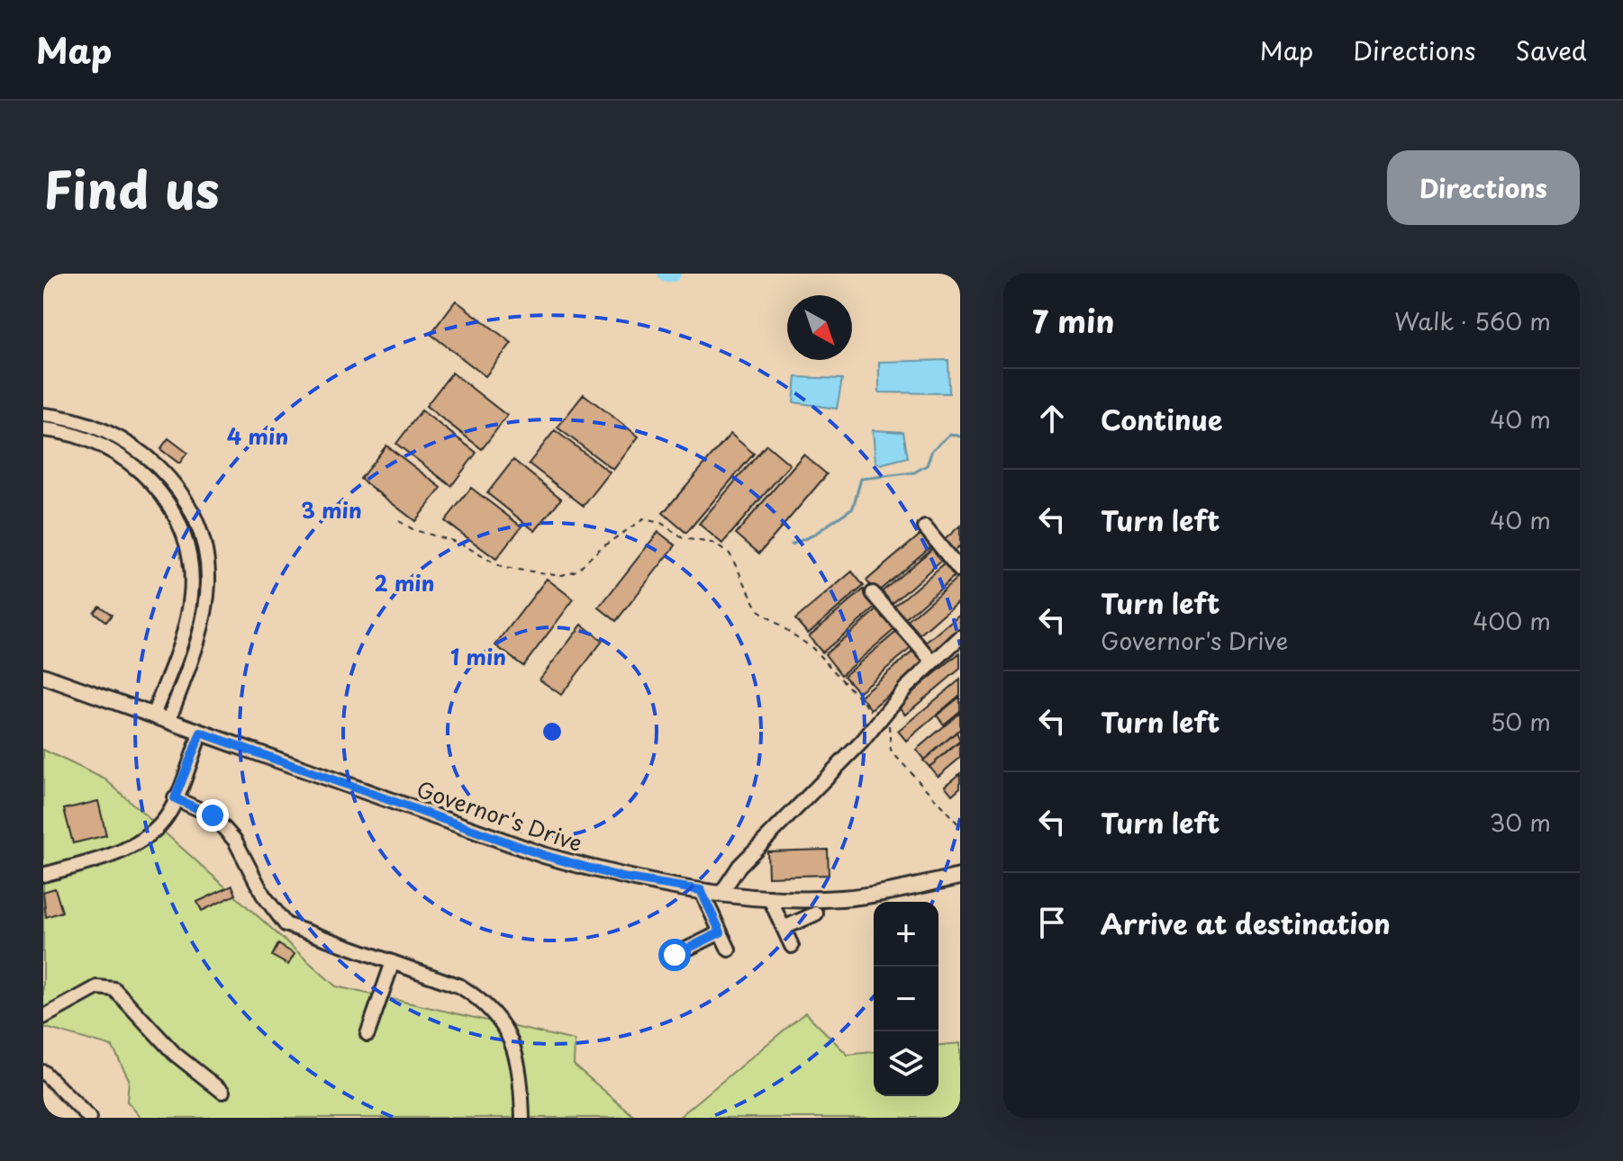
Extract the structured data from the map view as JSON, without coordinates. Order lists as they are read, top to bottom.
{
  "streets": {
    "main road": ["Governor's Drive"]
  },
  "north": "bottom right",
  "page": {
    "header": "Map",
    "nav": ["Map", "Directions", "Saved"],
    "title": "Find us",
    "buttons": "Directions",
    "heading": ["7 min", "Walk · 560 m"],
    "list": [
      ["Continue", "40 m"],
      ["Turn left", "40 m"],
      ["Turn left", "Governor's Drive", "400 m"],
      ["Turn left", "50 m"],
      ["Turn left", "30 m"],
      "Arrive at destination"
    ],
    "map_buttons": ["+", "−"]
  },
  "rings": [
    "4 min",
    "3 min",
    "2 min",
    "1 min"
  ]
}
